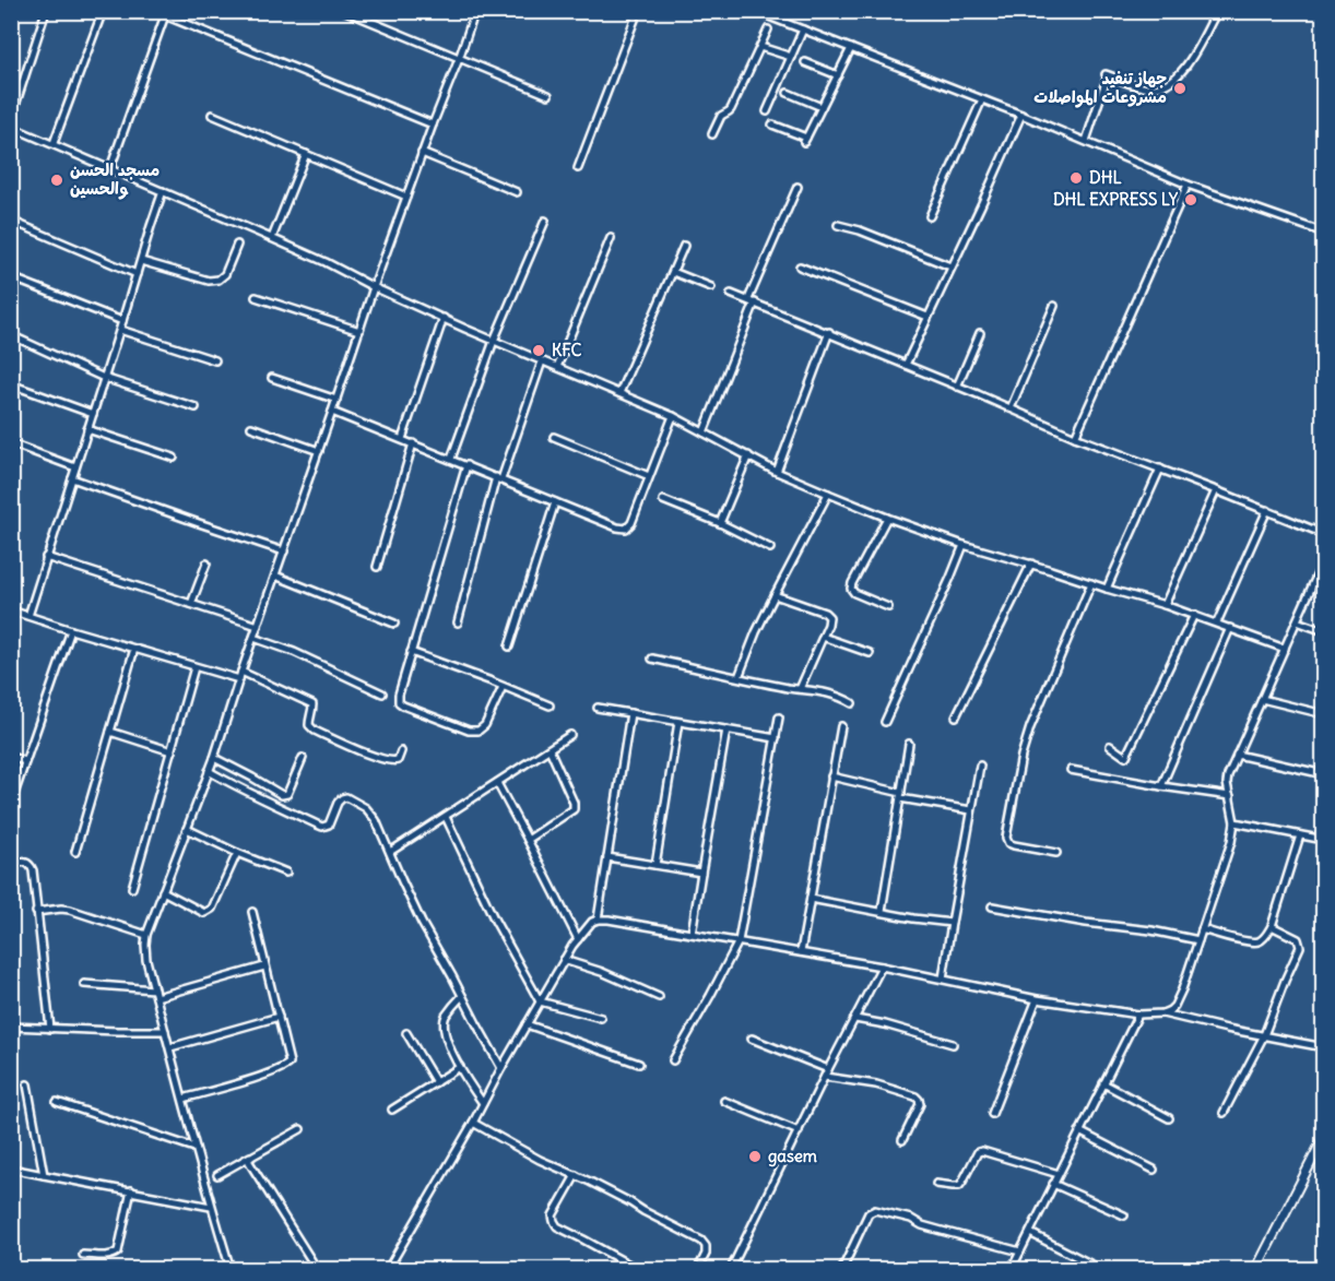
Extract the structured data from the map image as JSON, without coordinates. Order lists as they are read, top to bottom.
{
  "places": [
    "جهاز تنفيد مشروعات المواصلات",
    "DHL",
    "مسجد الحسن والحسين",
    "DHL EXPRESS LY",
    "KFC",
    "gasem"
  ]
}
